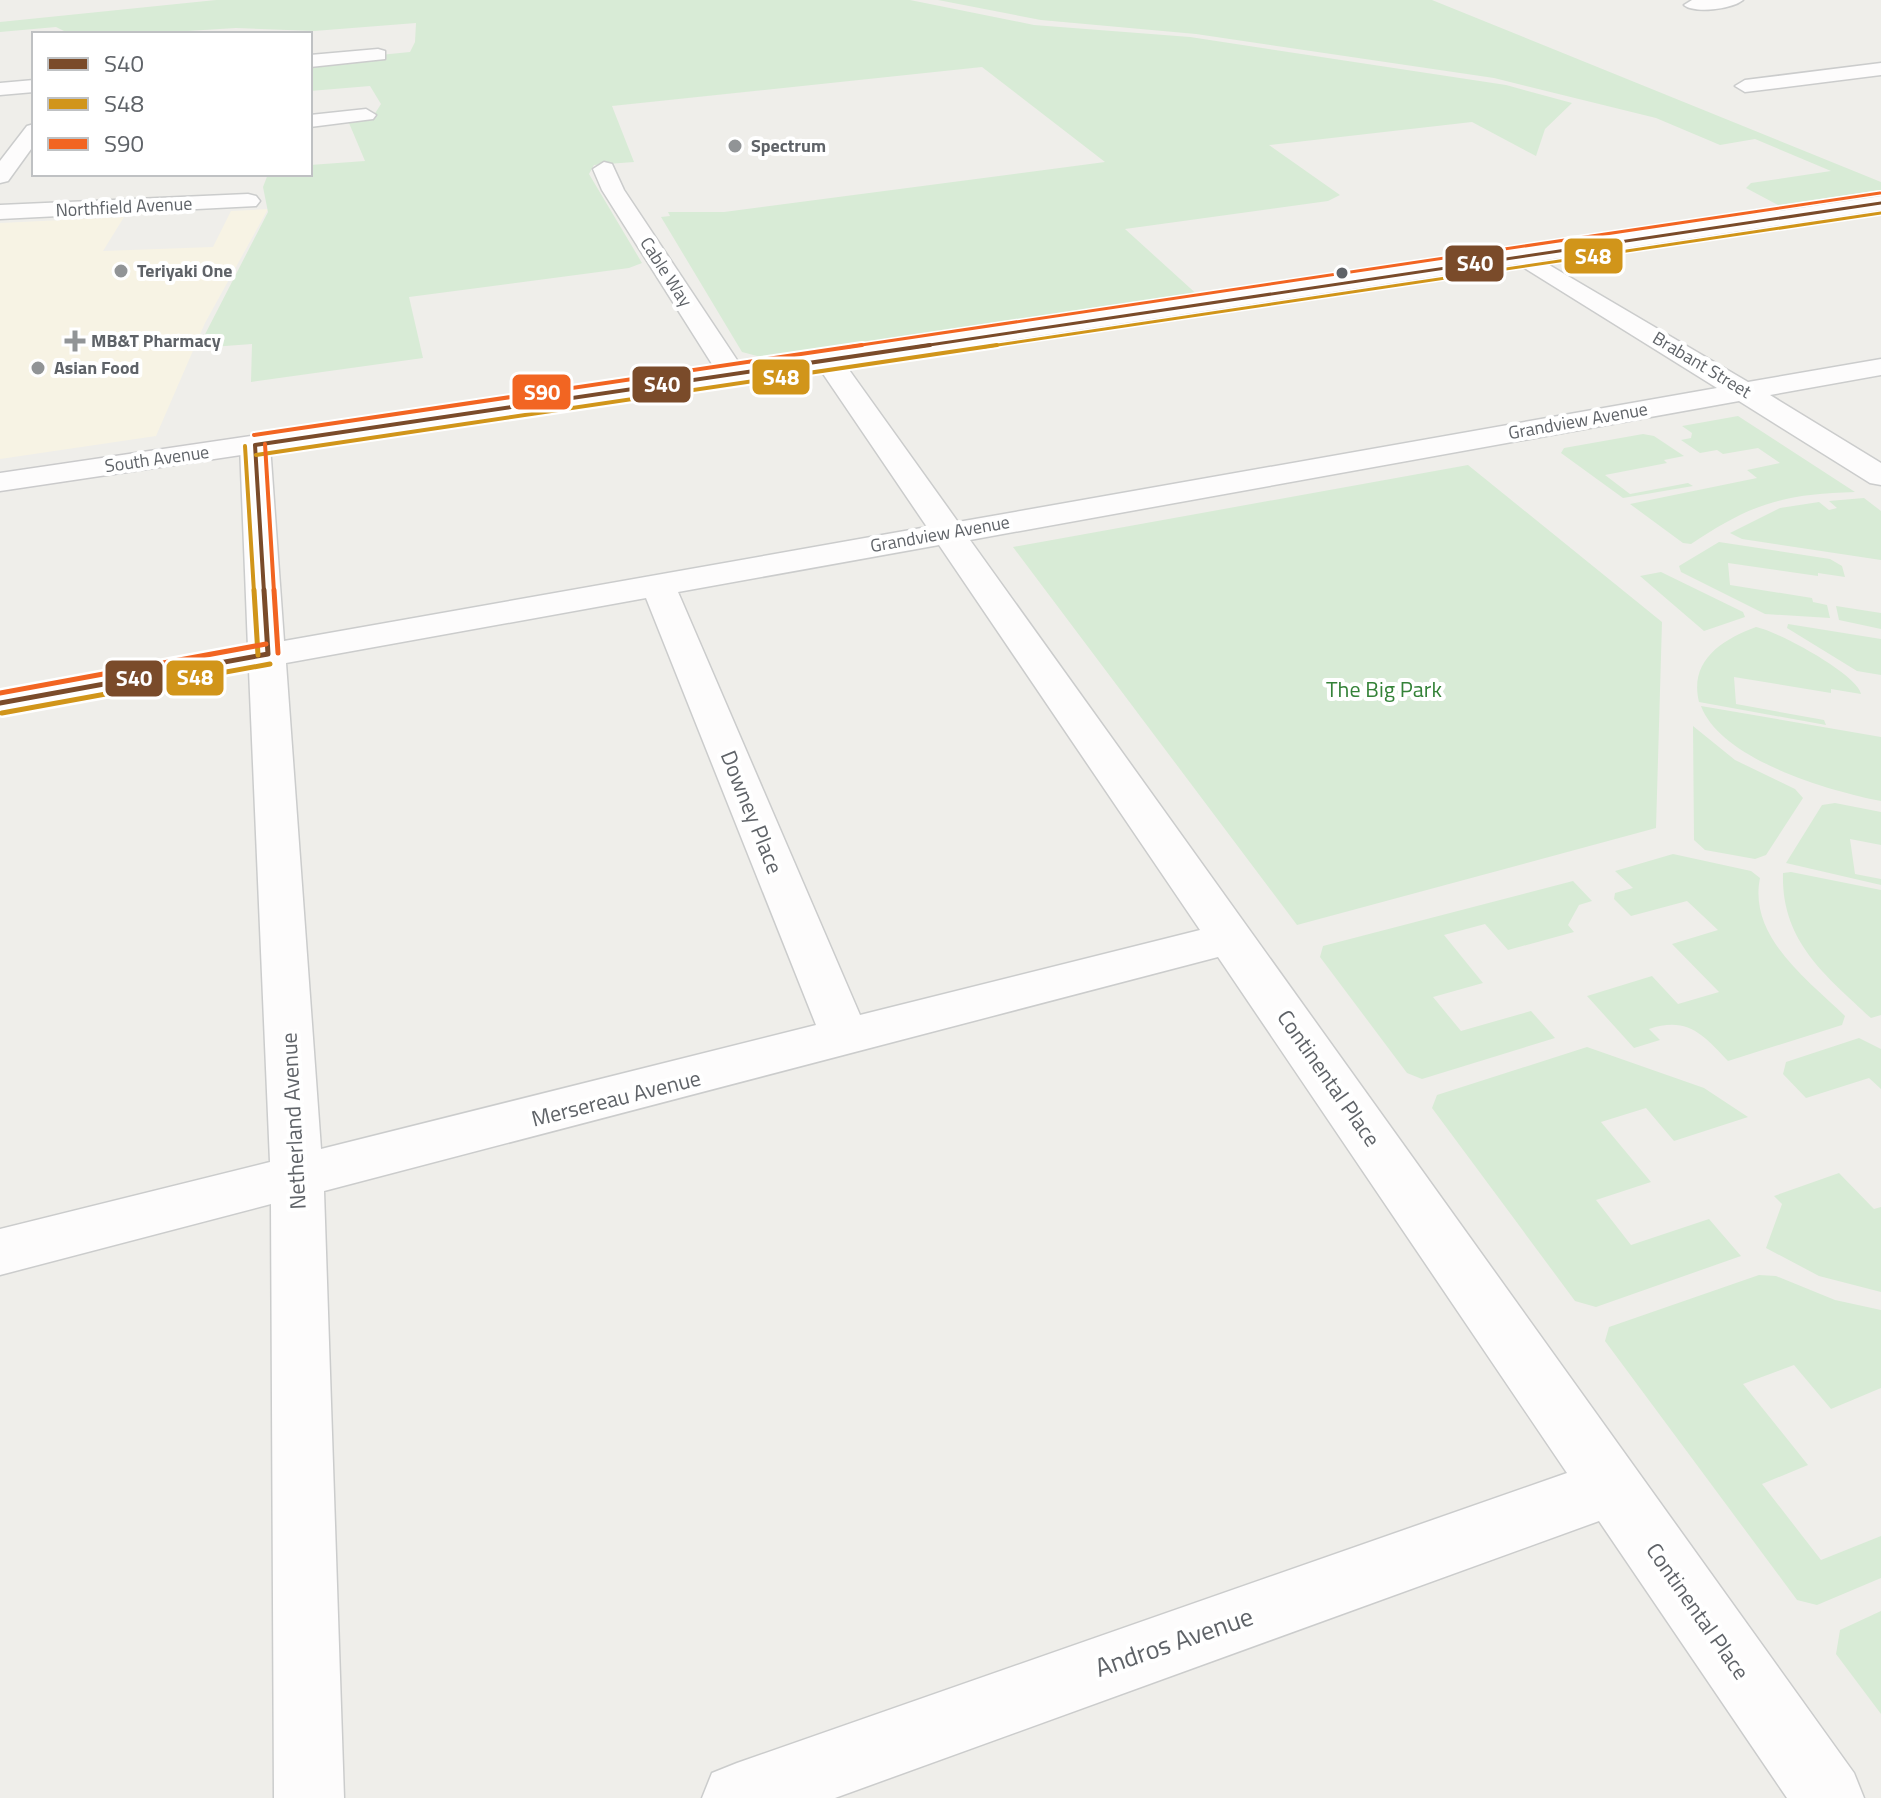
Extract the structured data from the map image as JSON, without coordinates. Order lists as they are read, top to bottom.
{
  "streets": {
    "street": [
      "Northfield Avenue",
      "Cable Way",
      "Brabant Street",
      "Grandview Avenue",
      "South Avenue",
      "Downey Place",
      "Continental Place",
      "Mersereau Avenue",
      "Netherland Avenue",
      "Andros Avenue"
    ]
  },
  "crossings": [
    ["Cable Way", "South Avenue"],
    ["Brabant Street", "Grandview Avenue"],
    ["Brabant Street", "South Avenue"],
    ["Grandview Avenue", "Downey Place"],
    ["Grandview Avenue", "Continental Place"],
    ["Grandview Avenue", "Netherland Avenue"],
    ["South Avenue", "Continental Place"],
    ["South Avenue", "Netherland Avenue"],
    ["Downey Place", "Mersereau Avenue"],
    ["Continental Place", "Mersereau Avenue"],
    ["Continental Place", "Andros Avenue"],
    ["Mersereau Avenue", "Netherland Avenue"]
  ],
  "parks": ["The Big Park"],
  "places": {
    "other": ["Spectrum", "Teriyaki One", "Asian Food"],
    "health": ["MB&T Pharmacy"]
  },
  "lines": ["transit line S90", "transit line S40", "transit line S48"],
  "legend": ["S40", "S48", "S90"]
}
